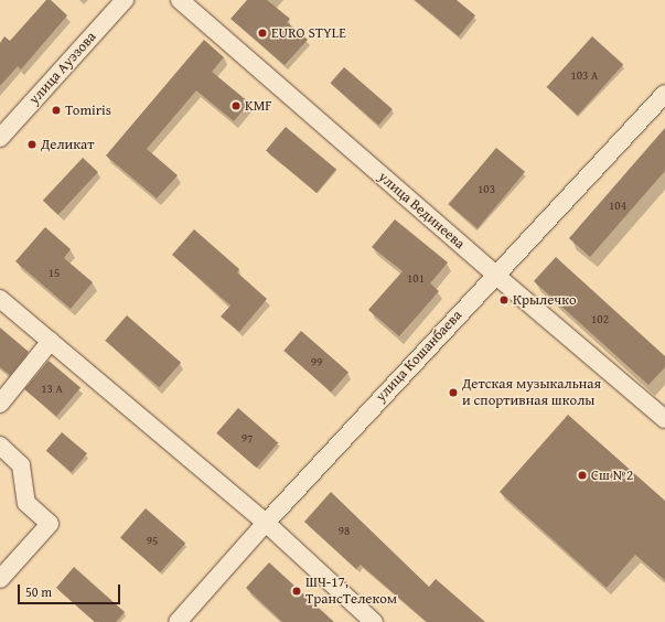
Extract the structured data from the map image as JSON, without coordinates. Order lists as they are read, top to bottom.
{
  "streets": {
    "street": ["улица Ауэзова", "улица Вединеева", "улица Кошанбаева"]
  },
  "crossings": [
    ["улица Вединеева", "улица Кошанбаева"]
  ],
  "places": [
    "EURO STYLE",
    "KMF",
    "Tomiris",
    "Деликат",
    "Крылечко",
    "Детская музыкальная и спортивная школы",
    "Сш №2",
    "ШЧ-17, ТрансТелеком"
  ],
  "house_numbers": [
    "103 А",
    "103",
    "104",
    "15",
    "101",
    "102",
    "99",
    "13 А",
    "97",
    "98",
    "95"
  ],
  "scale_bar": "50 m"
}
